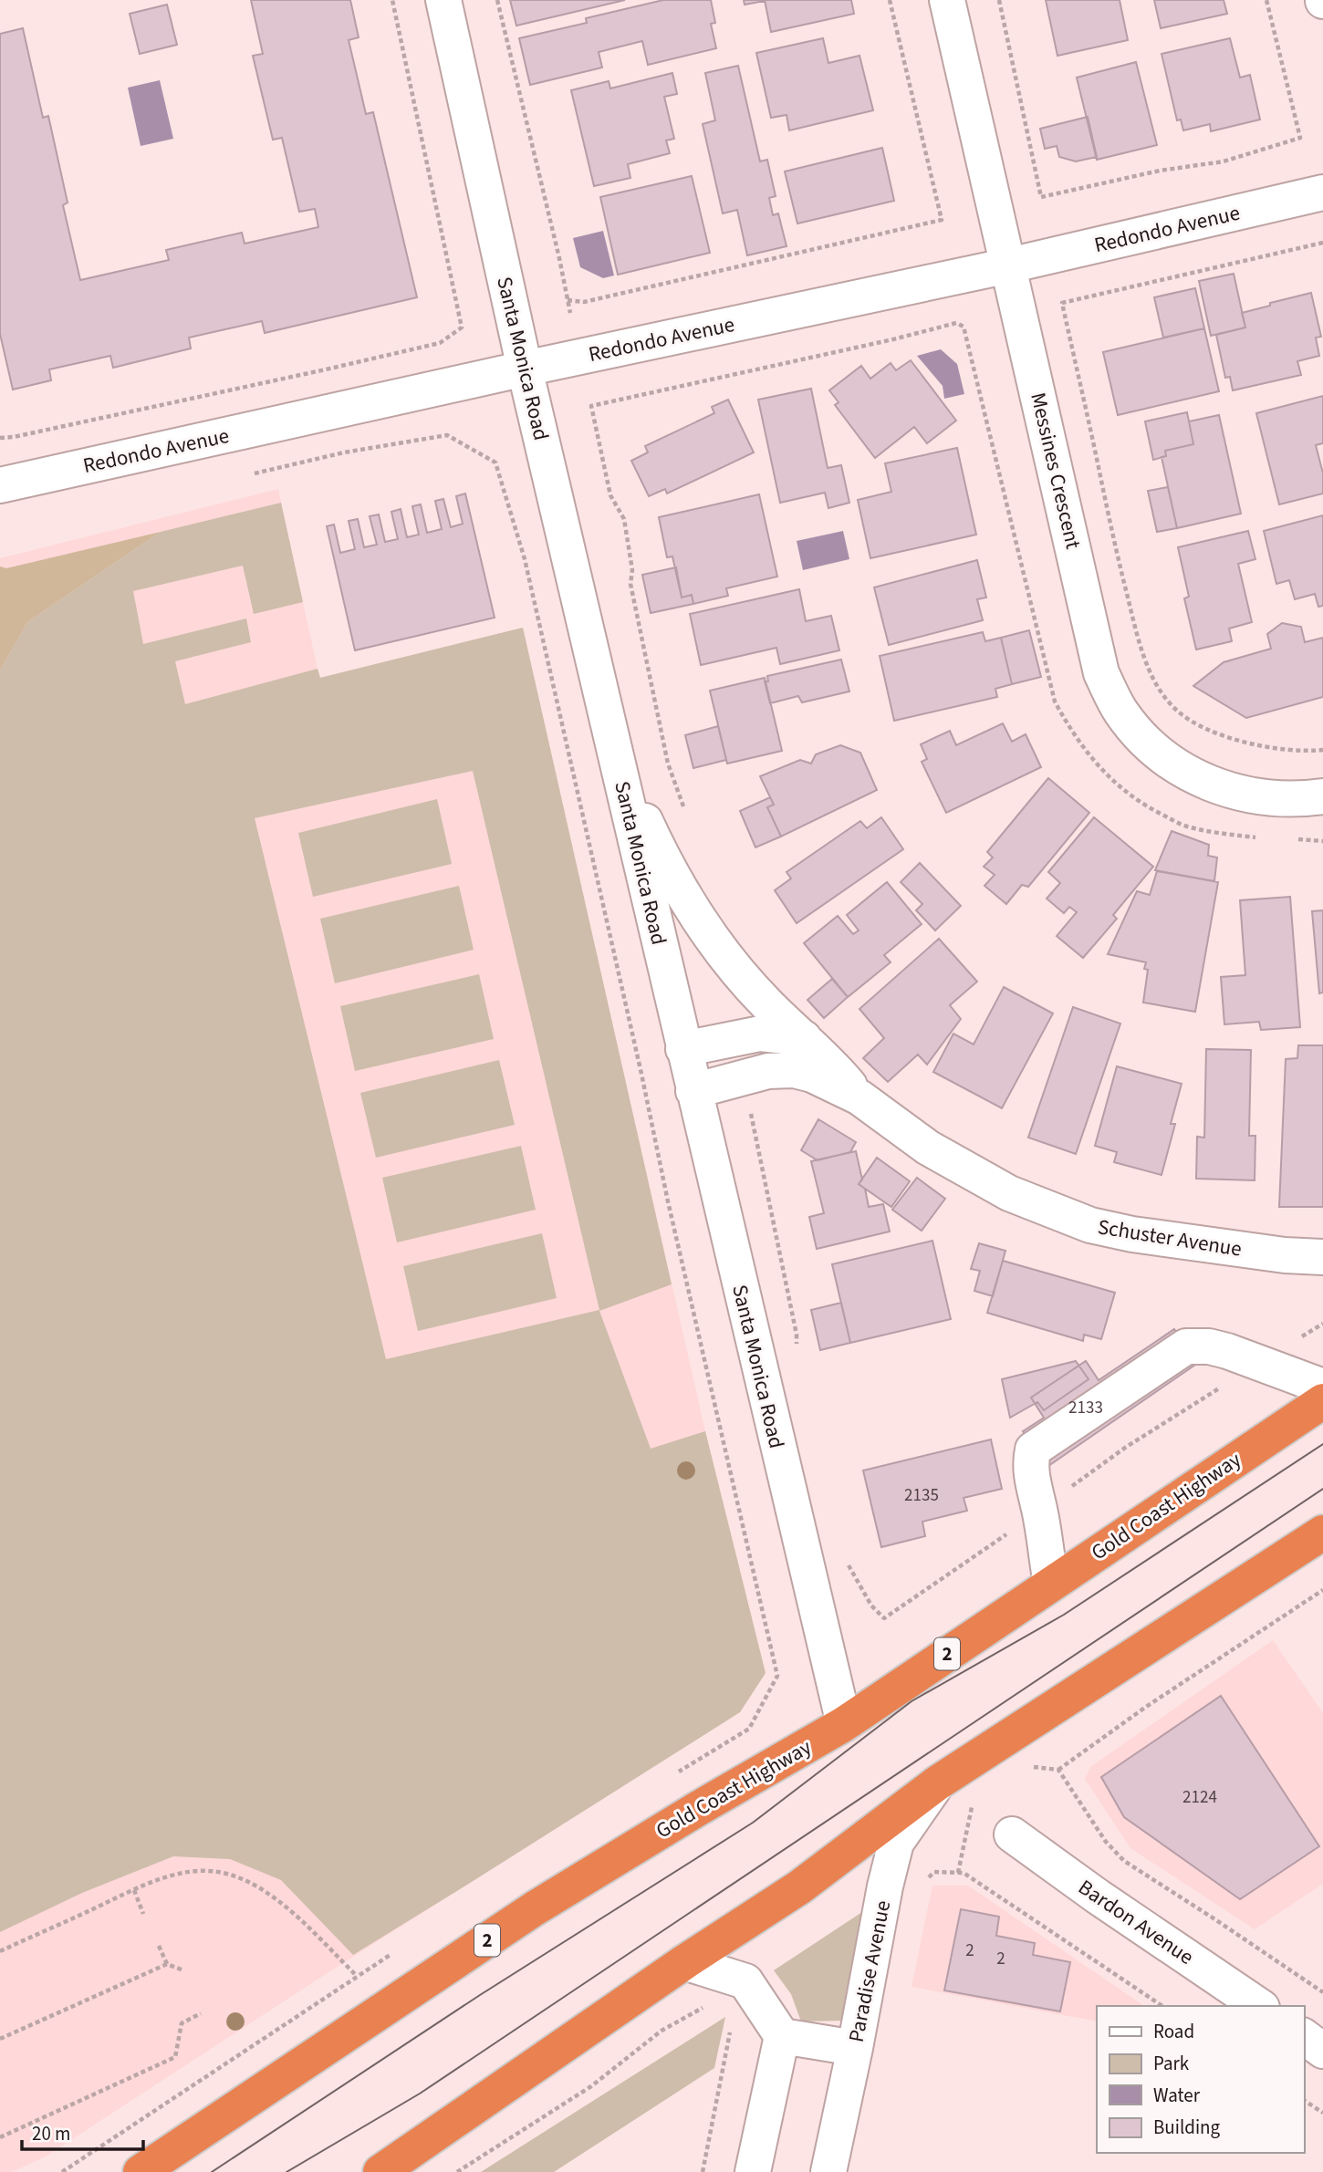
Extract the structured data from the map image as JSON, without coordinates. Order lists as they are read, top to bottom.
{
  "streets": {
    "highway": ["Gold Coast Highway", "2"],
    "street": [
      "Redondo Avenue",
      "Santa Monica Road",
      "Messines Crescent",
      "Schuster Avenue",
      "Bardon Avenue",
      "Paradise Avenue"
    ]
  },
  "crossings": [
    ["Redondo Avenue", "Santa Monica Road"],
    ["Redondo Avenue", "Messines Crescent"],
    ["Santa Monica Road", "Schuster Avenue"],
    ["Santa Monica Road", "Gold Coast Highway"]
  ],
  "house_numbers": [
    "2133",
    "2135",
    "2124",
    "2",
    "2"
  ],
  "legend": [
    "Road",
    "Park",
    "Water",
    "Building"
  ],
  "scale_bar": "20 m"
}
